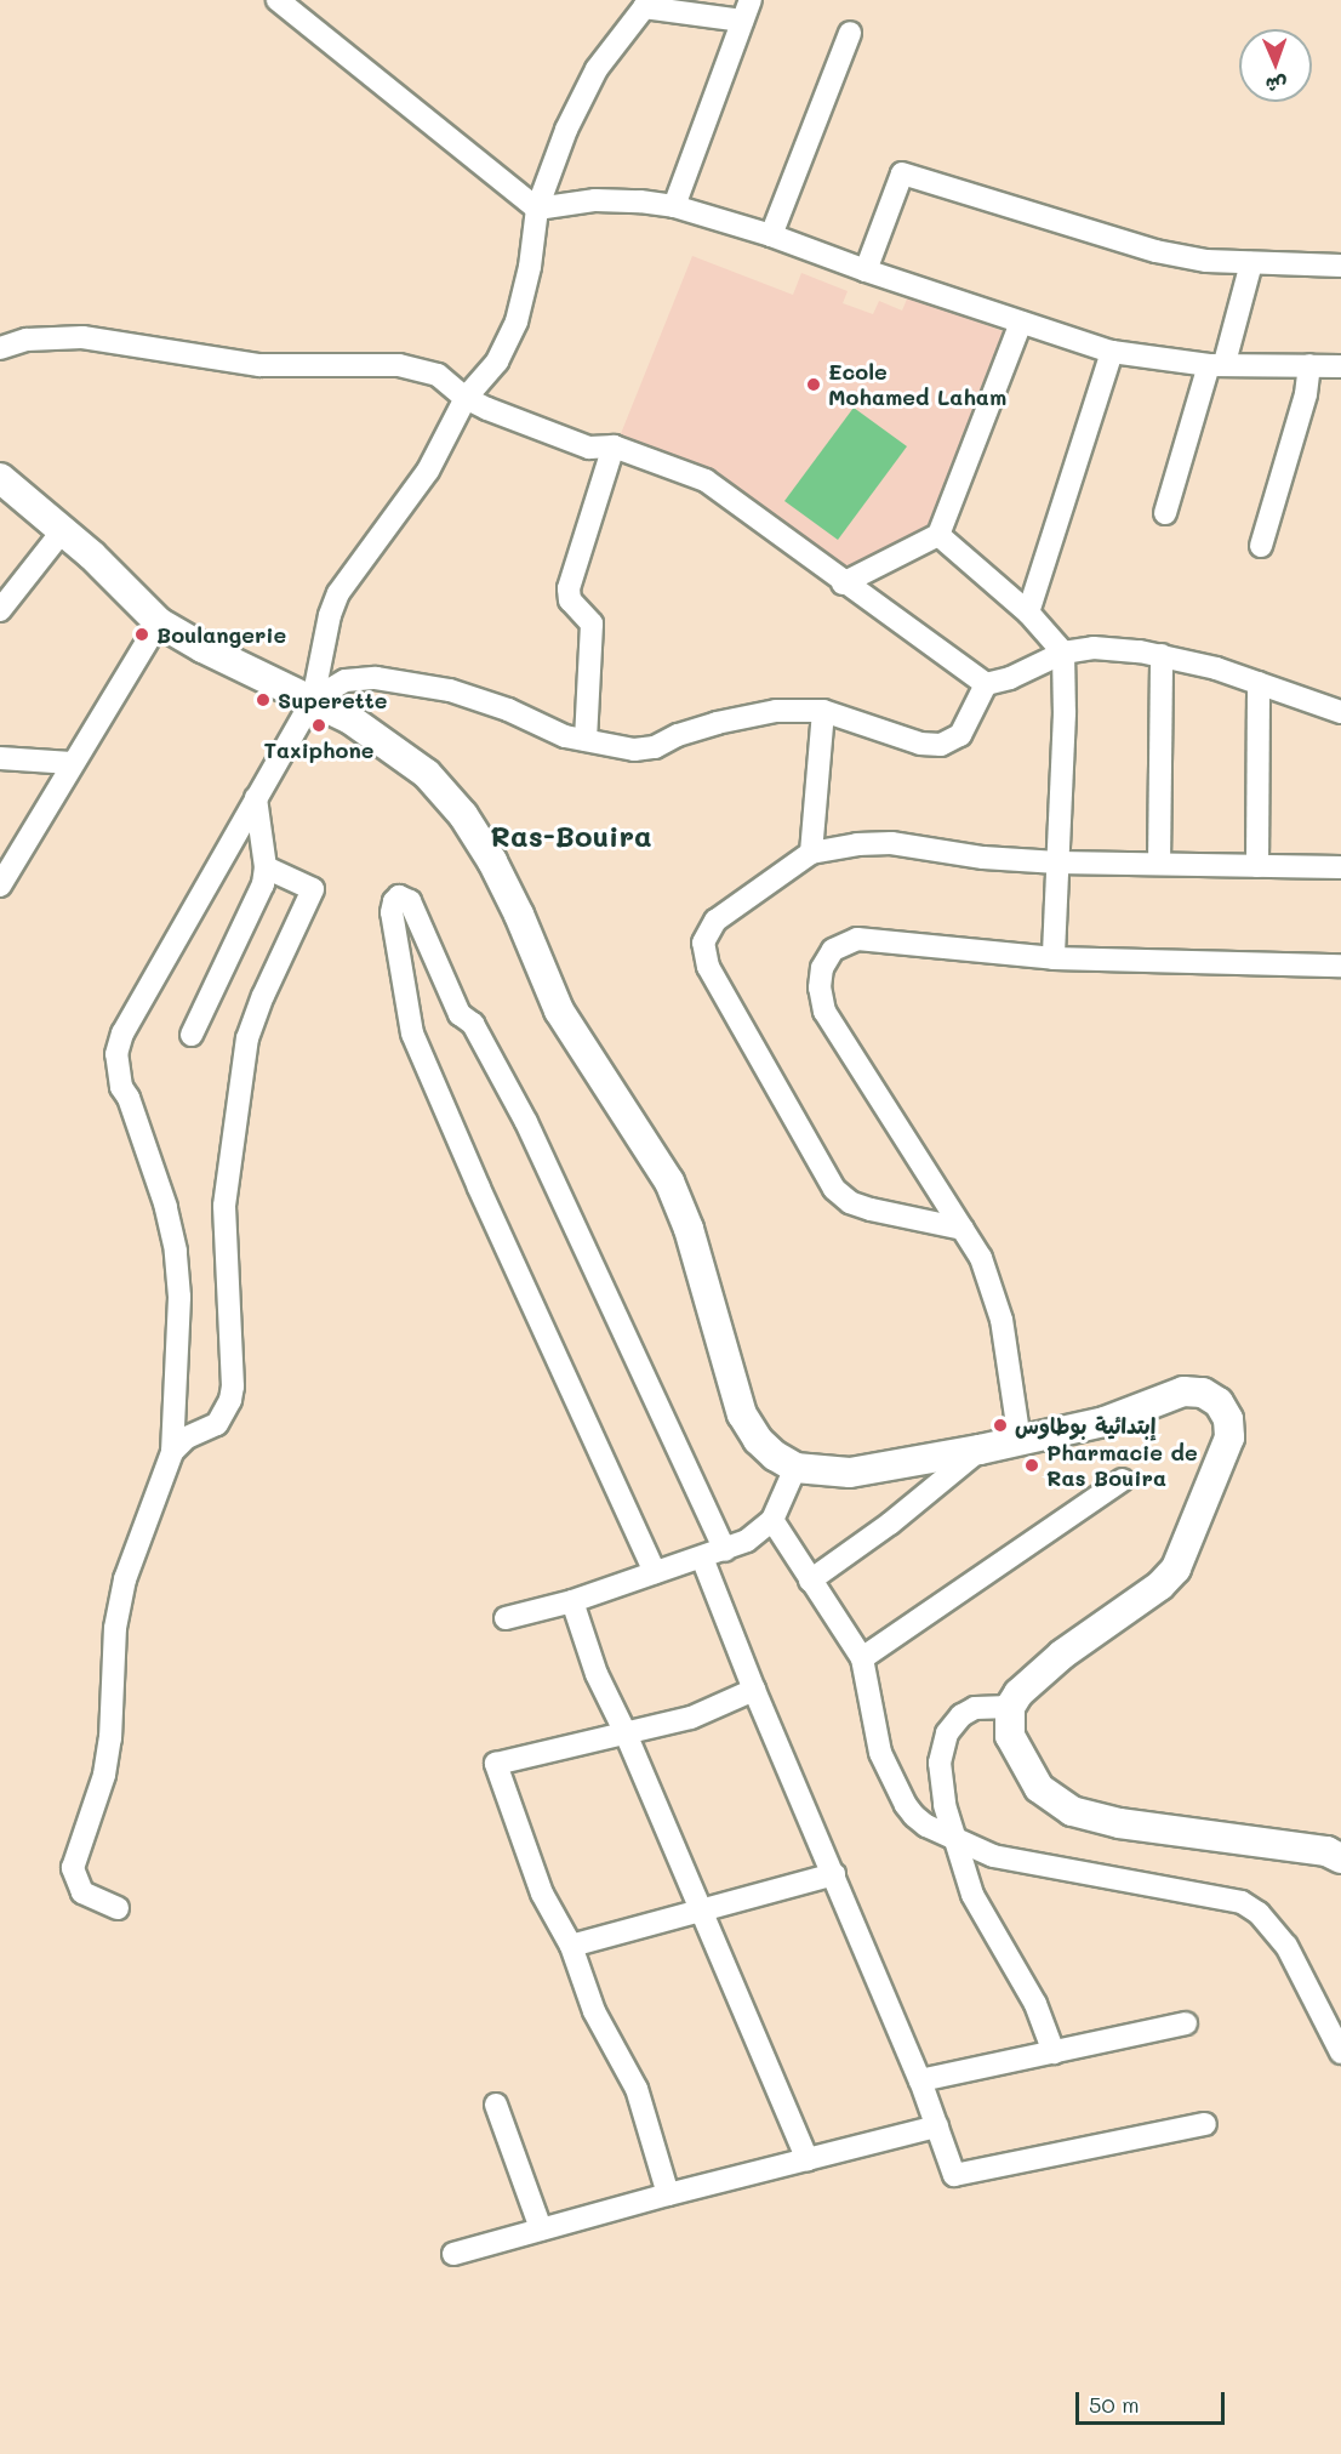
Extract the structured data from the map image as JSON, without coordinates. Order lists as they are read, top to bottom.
{
  "districts": ["Ras-Bouira"],
  "places": [
    "Ecole Mohamed Laham",
    "Boulangerie",
    "Superette",
    "Taxiphone",
    "إبتدائية بوطاوس",
    "Pharmacie de Ras Bouira"
  ],
  "scale_bar": "50 m",
  "north": "bottom"
}
